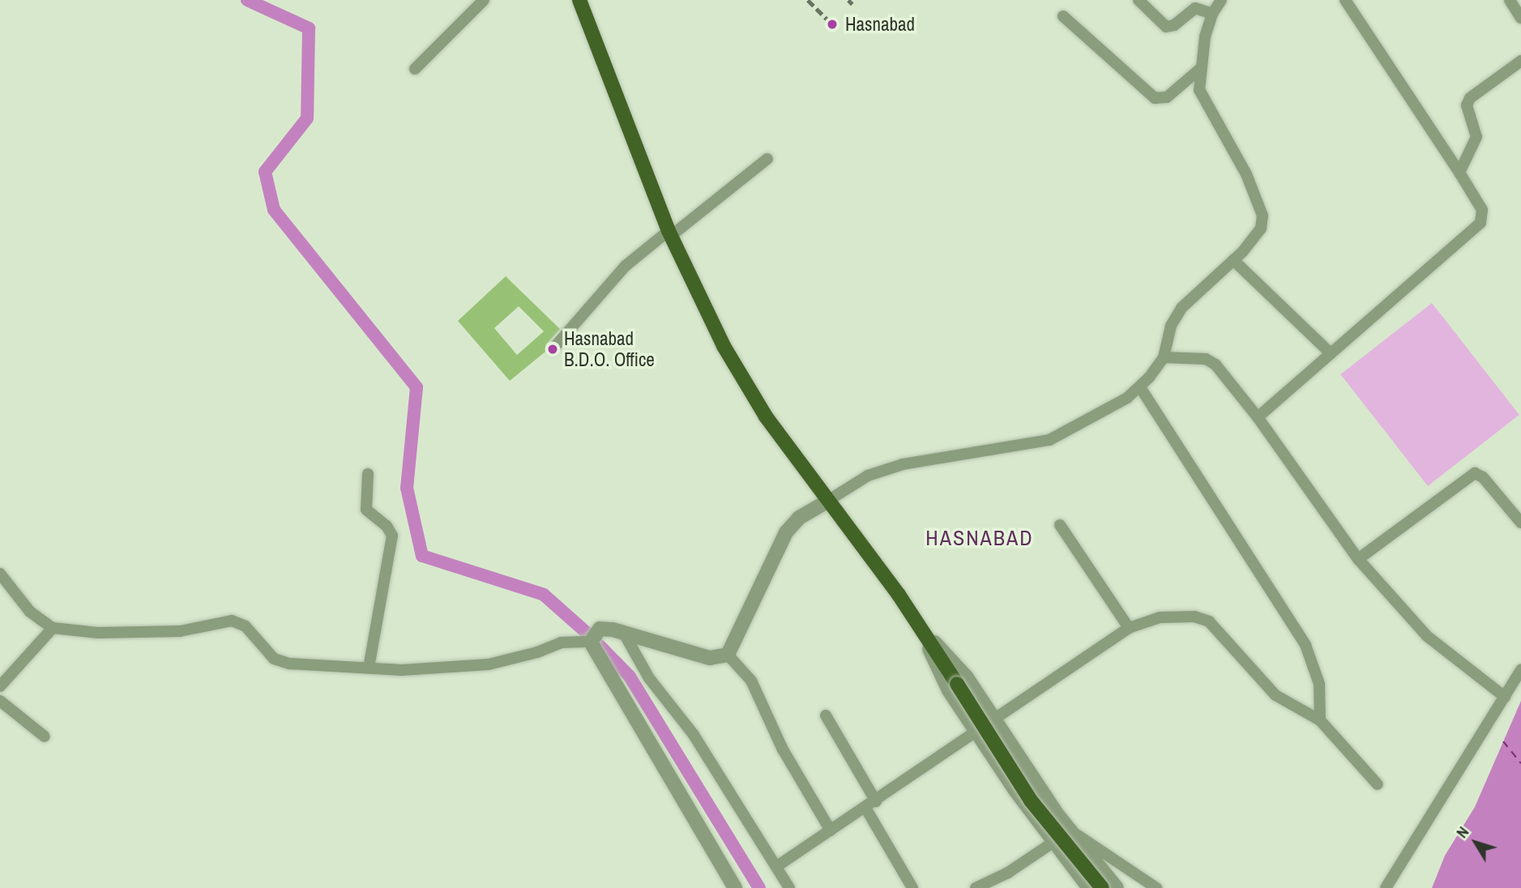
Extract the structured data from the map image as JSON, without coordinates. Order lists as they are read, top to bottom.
{
  "districts": ["HASNABAD"],
  "places": ["Hasnabad", "Hasnabad B.D.O. Office"],
  "north": "top left"
}
